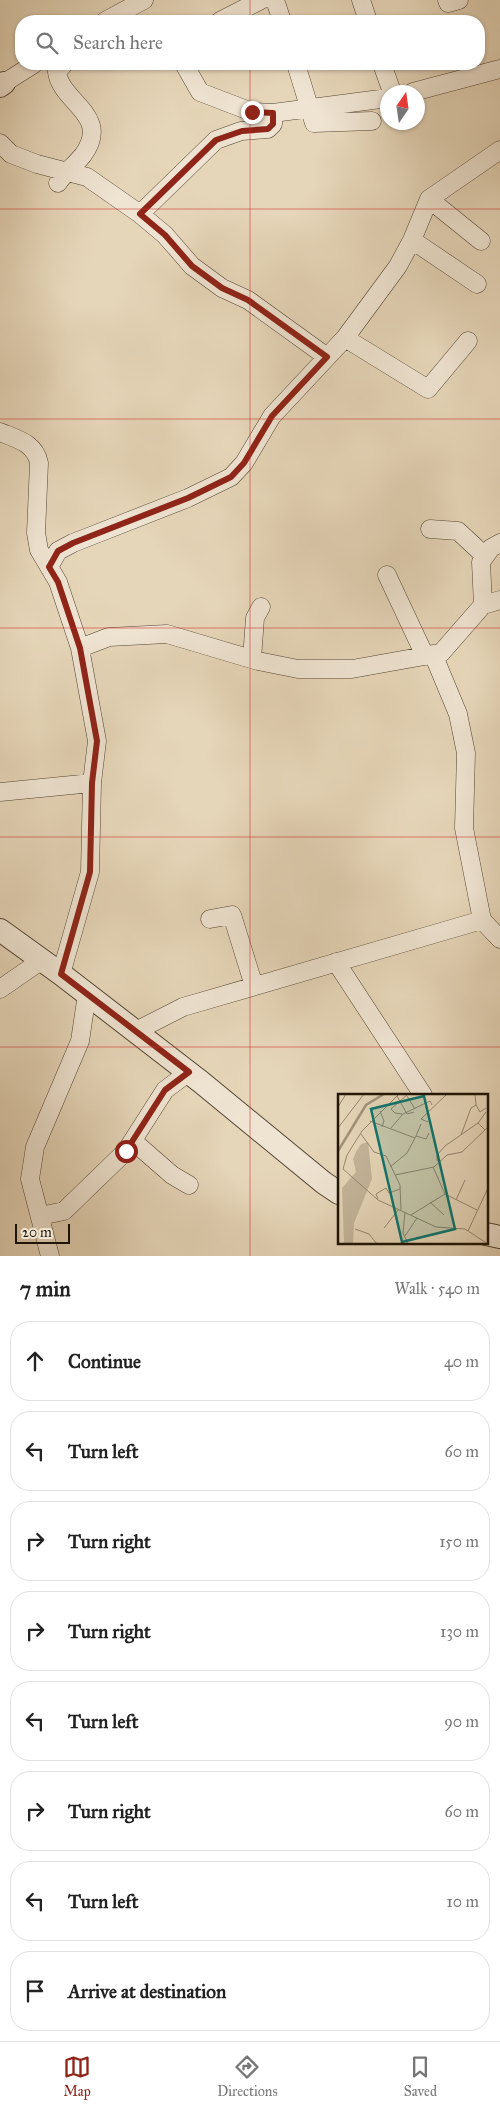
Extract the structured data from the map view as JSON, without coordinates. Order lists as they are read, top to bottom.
{
  "scale_bar": "20 m",
  "north": "top",
  "page": {
    "search": "Search here",
    "scale": "20 m",
    "heading": ["7 min", "Walk · 540 m"],
    "list": [
      ["Continue", "40 m"],
      ["Turn left", "60 m"],
      ["Turn right", "150 m"],
      ["Turn right", "130 m"],
      ["Turn left", "90 m"],
      ["Turn right", "60 m"],
      ["Turn left", "10 m"],
      "Arrive at destination"
    ],
    "nav": ["Map", "Directions", "Saved"]
  }
}
